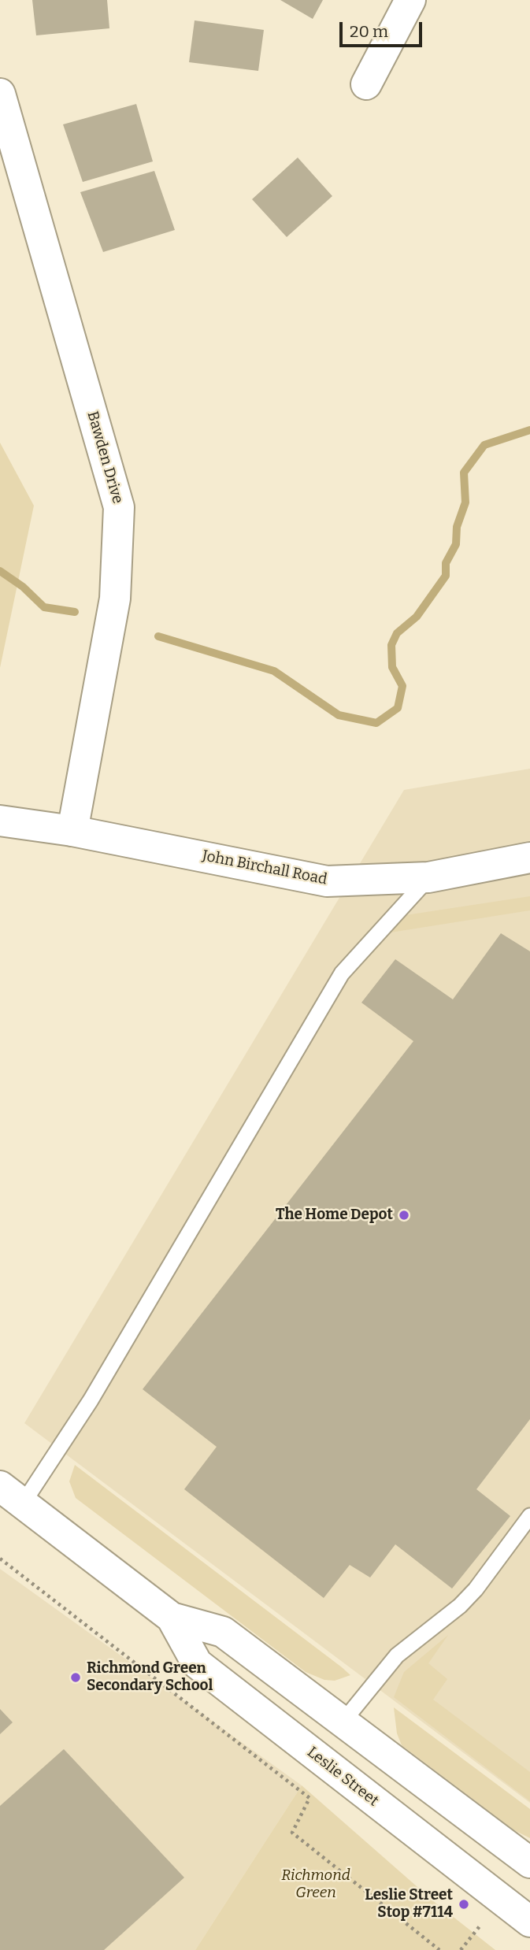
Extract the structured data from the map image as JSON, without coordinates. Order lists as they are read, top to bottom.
{
  "streets": {
    "street": ["Bawden Drive", "John Birchall Road", "Leslie Street"]
  },
  "crossings": [
    ["Bawden Drive", "John Birchall Road"]
  ],
  "parks": ["Richmond Green"],
  "places": ["The Home Depot", "Richmond Green Secondary School", "Leslie Street Stop #7114"],
  "scale_bar": "20 m"
}
